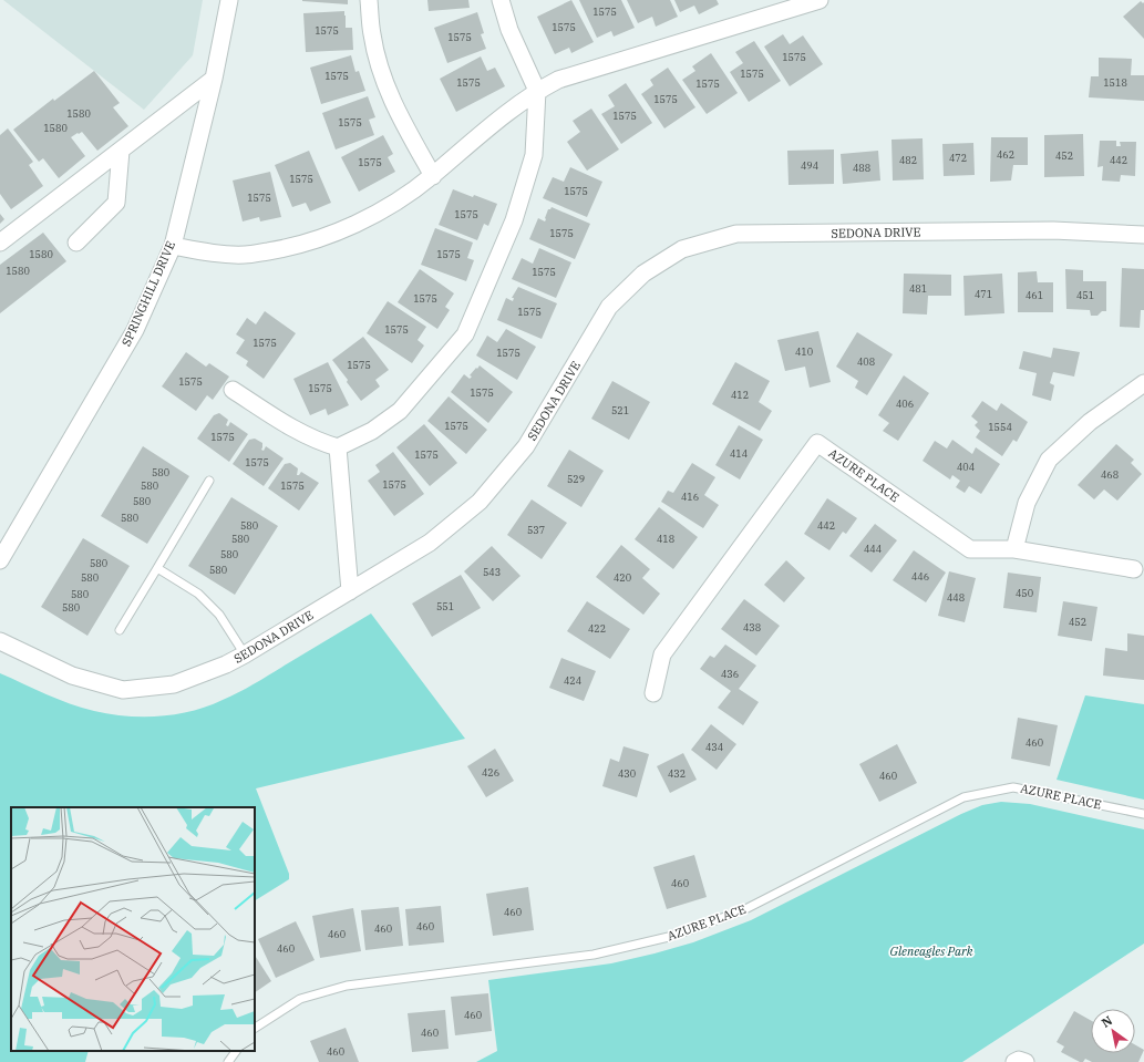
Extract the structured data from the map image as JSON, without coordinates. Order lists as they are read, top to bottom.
{
  "streets": {
    "street": ["SEDONA DRIVE", "SPRINGHILL DRIVE", "AZURE PLACE"]
  },
  "parks": ["Gleneagles Park"],
  "house_numbers": [
    "1575",
    "1575",
    "1575",
    "1575",
    "1575",
    "1575",
    "1575",
    "1575",
    "1518",
    "1575",
    "1575",
    "1580",
    "1575",
    "1575",
    "1580",
    "462",
    "452",
    "472",
    "482",
    "442",
    "1575",
    "494",
    "488",
    "1575",
    "1575",
    "1575",
    "1575",
    "1575",
    "1580",
    "1575",
    "1580",
    "1575",
    "481",
    "471",
    "461",
    "451",
    "1575",
    "1575",
    "1575",
    "1575",
    "410",
    "1575",
    "408",
    "1575",
    "1575",
    "1575",
    "1575",
    "412",
    "406",
    "521",
    "1575",
    "1554",
    "1575",
    "414",
    "1575",
    "1575",
    "404",
    "580",
    "468",
    "529",
    "1575",
    "580",
    "1575",
    "416",
    "580",
    "580",
    "580",
    "442",
    "537",
    "580",
    "418",
    "444",
    "580",
    "580",
    "580",
    "543",
    "446",
    "580",
    "420",
    "450",
    "580",
    "448",
    "551",
    "580",
    "452",
    "438",
    "422",
    "436",
    "424",
    "460",
    "434",
    "426",
    "430",
    "432",
    "460",
    "460",
    "460",
    "460",
    "460",
    "460",
    "460",
    "460",
    "460",
    "460"
  ],
  "north": "top left"
}
